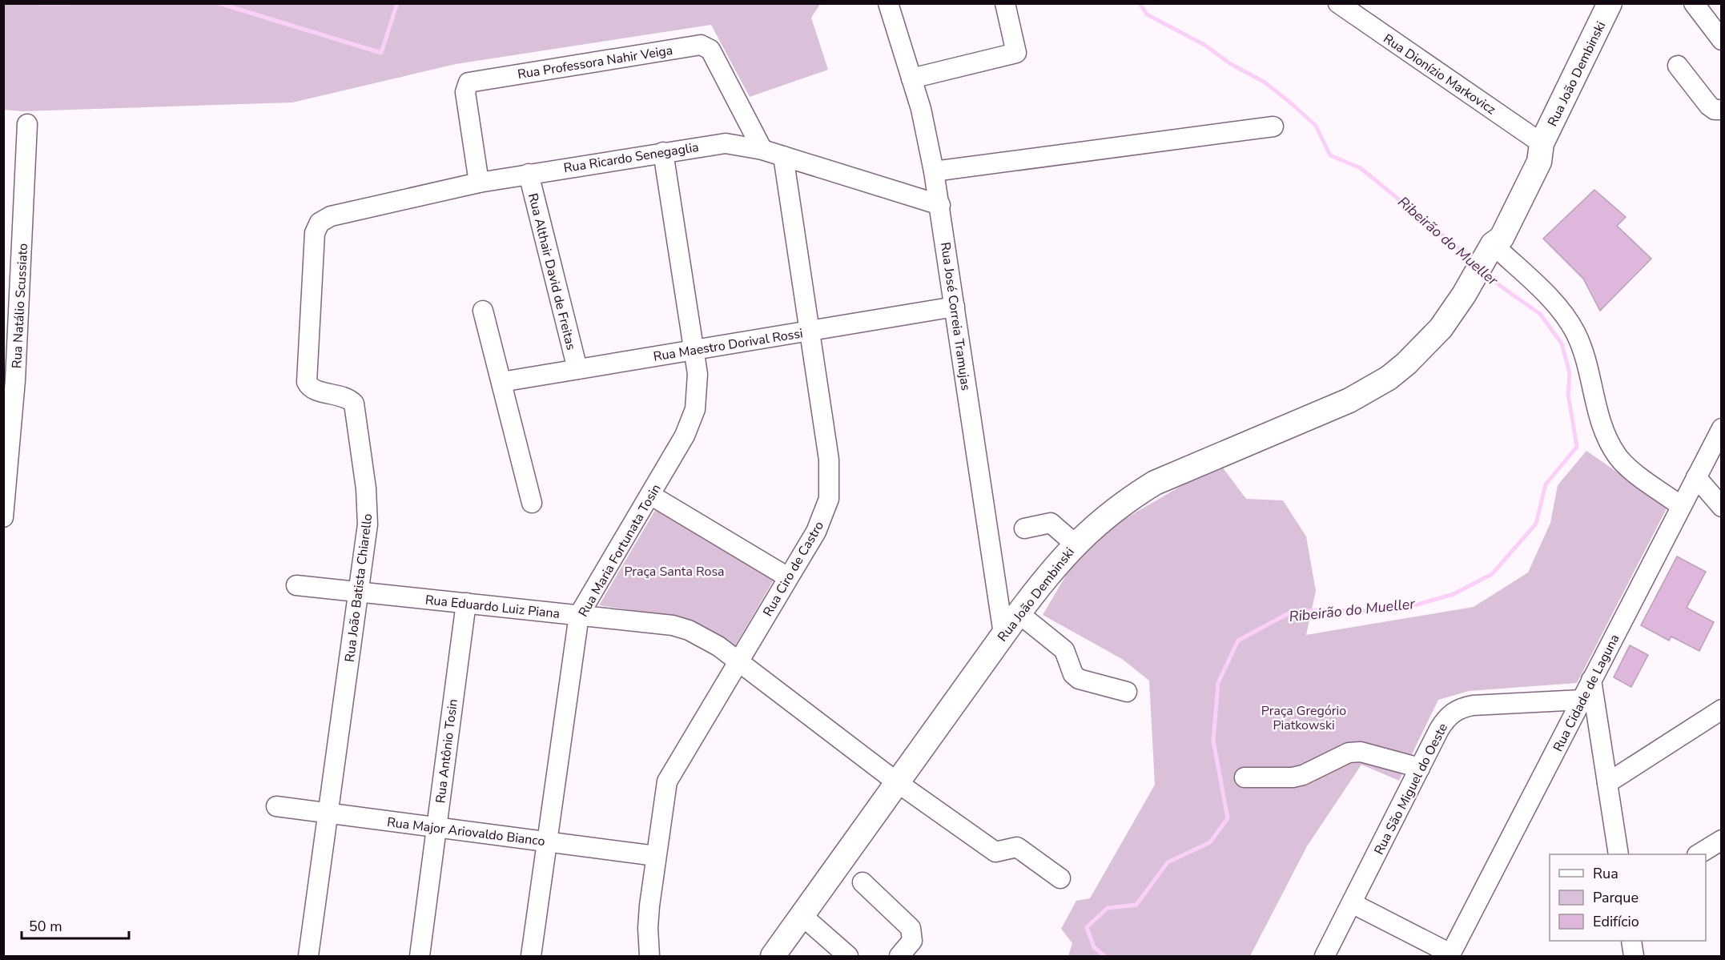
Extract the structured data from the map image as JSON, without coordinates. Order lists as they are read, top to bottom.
{
  "streets": {
    "main road": ["Rua João Dembinski"],
    "street": [
      "Rua Professora Nahir Veiga",
      "Rua Dionízio Markovicz",
      "Rua Ricardo Senegaglia",
      "Rua Althair David de Freitas",
      "Rua Natálio Scussiato",
      "Rua José Correia Tramujas",
      "Rua Maestro Dorival Rossi",
      "Rua Maria Fortunata Tosin",
      "Rua Ciro de Castro",
      "Rua João Batista Chiarello",
      "Rua Eduardo Luiz Piana",
      "Rua Cidade de Laguna",
      "Rua Antônio Tosin",
      "Rua São Miguel do Oeste",
      "Rua Major Ariovaldo Bianco"
    ]
  },
  "crossings": [
    ["Rua Professora Nahir Veiga", "Rua Ricardo Senegaglia"],
    ["Rua Dionízio Markovicz", "Rua João Dembinski"],
    ["Rua João Dembinski", "Rua José Correia Tramujas"],
    ["Rua João Dembinski", "Rua Eduardo Luiz Piana"],
    ["Rua Ricardo Senegaglia", "Rua Althair David de Freitas"],
    ["Rua Ricardo Senegaglia", "Rua José Correia Tramujas"],
    ["Rua Ricardo Senegaglia", "Rua Maria Fortunata Tosin"],
    ["Rua Ricardo Senegaglia", "Rua Ciro de Castro"],
    ["Rua Ricardo Senegaglia", "Rua João Batista Chiarello"],
    ["Rua Althair David de Freitas", "Rua Maestro Dorival Rossi"],
    ["Rua José Correia Tramujas", "Rua Maestro Dorival Rossi"],
    ["Rua Maestro Dorival Rossi", "Rua Maria Fortunata Tosin"],
    ["Rua Maestro Dorival Rossi", "Rua Ciro de Castro"],
    ["Rua Maria Fortunata Tosin", "Rua Eduardo Luiz Piana"],
    ["Rua Maria Fortunata Tosin", "Rua Major Ariovaldo Bianco"],
    ["Rua Ciro de Castro", "Rua Eduardo Luiz Piana"],
    ["Rua Ciro de Castro", "Rua Major Ariovaldo Bianco"],
    ["Rua João Batista Chiarello", "Rua Eduardo Luiz Piana"],
    ["Rua João Batista Chiarello", "Rua Major Ariovaldo Bianco"],
    ["Rua Eduardo Luiz Piana", "Rua Antônio Tosin"],
    ["Rua Cidade de Laguna", "Rua São Miguel do Oeste"],
    ["Rua Antônio Tosin", "Rua Major Ariovaldo Bianco"]
  ],
  "water": ["Ribeirão do Mueller"],
  "parks": ["Praça Santa Rosa", "Praça Gregório Piatkowski"],
  "legend": ["Rua", "Parque", "Edifício"],
  "scale_bar": "50 m"
}
